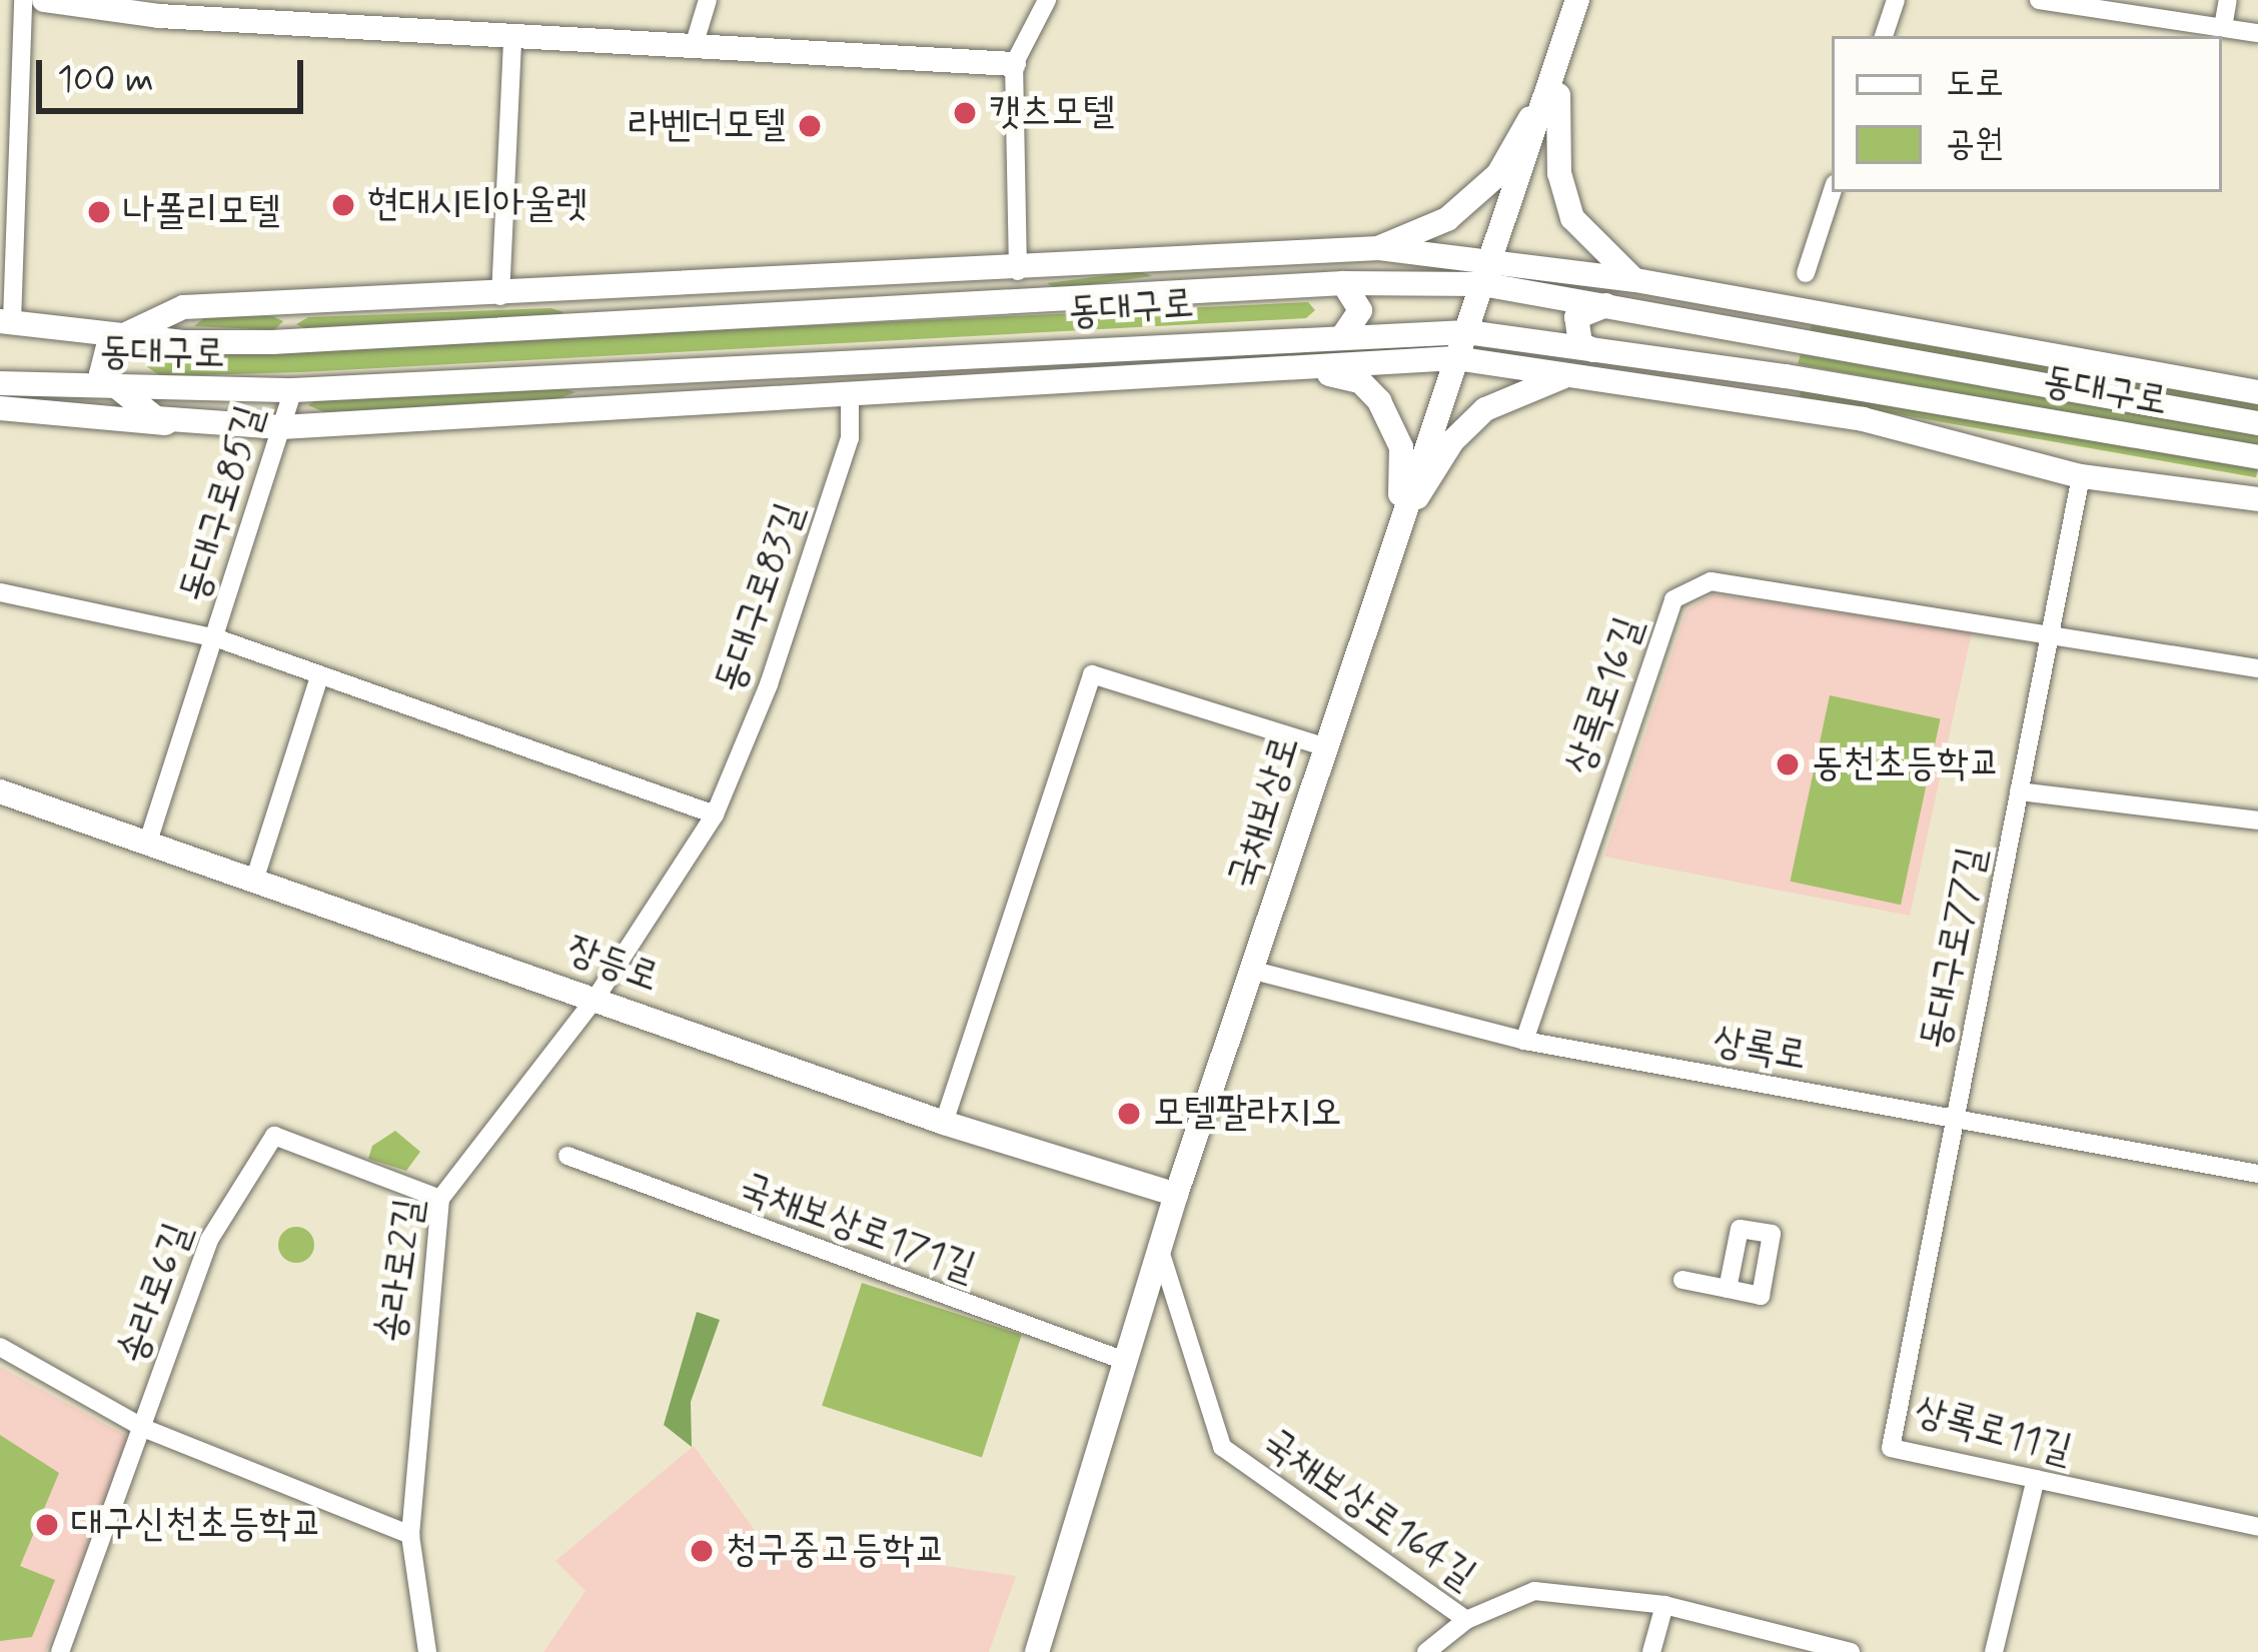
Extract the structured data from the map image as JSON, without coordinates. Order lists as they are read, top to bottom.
{
  "streets": {
    "main road": ["동대구로", "국채보상로", "장등로"],
    "street": [
      "동대구로85길",
      "동대구로83길",
      "상록로16길",
      "동대구로77길",
      "상록로",
      "국채보상로171길",
      "송라로2길",
      "송라로6길",
      "상록로11길",
      "국채보상로164길"
    ]
  },
  "crossings": [
    ["동대구로", "동대구로85길"],
    ["동대구로", "국채보상로"],
    ["동대구로85길", "장등로"],
    ["동대구로83길", "장등로"],
    ["동대구로83길", "송라로2길"],
    ["상록로16길", "동대구로77길"],
    ["상록로16길", "상록로"],
    ["국채보상로", "장등로"],
    ["국채보상로", "상록로"],
    ["국채보상로", "국채보상로171길"],
    ["국채보상로", "국채보상로164길"],
    ["동대구로77길", "상록로"],
    ["동대구로77길", "상록로11길"],
    ["장등로", "송라로2길"],
    ["상록로", "상록로11길"],
    ["송라로2길", "송라로6길"]
  ],
  "places": [
    "캣츠모텔",
    "라벤더모텔",
    "현대시티아울렛",
    "나폴리모텔",
    "동천초등학교",
    "모텔팔라지오",
    "대구신천초등학교",
    "청구중고등학교"
  ],
  "legend": ["도로", "공원"],
  "scale_bar": "100 m"
}
